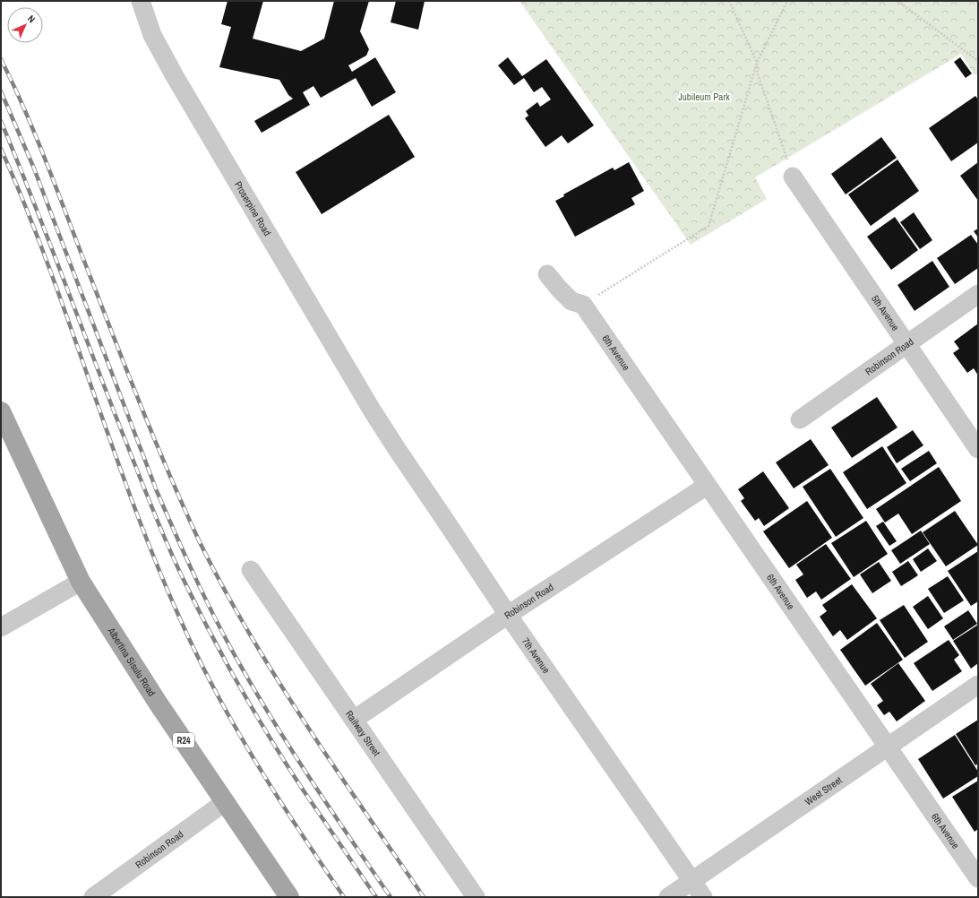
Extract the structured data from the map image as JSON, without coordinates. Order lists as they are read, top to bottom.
{
  "streets": {
    "main road": ["Albertina Sisulu Road", "R24"],
    "street": [
      "Proserpine Road",
      "5th Avenue",
      "6th Avenue",
      "Robinson Road",
      "7th Avenue",
      "Railway Street",
      "West Street"
    ]
  },
  "crossings": [
    ["Proserpine Road", "7th Avenue"],
    ["5th Avenue", "Robinson Road"],
    ["6th Avenue", "Robinson Road"],
    ["6th Avenue", "West Street"],
    ["Robinson Road", "7th Avenue"],
    ["Robinson Road", "Albertina Sisulu Road"],
    ["Robinson Road", "Railway Street"],
    ["7th Avenue", "West Street"]
  ],
  "parks": ["Jubileum Park"],
  "north": "top right"
}
